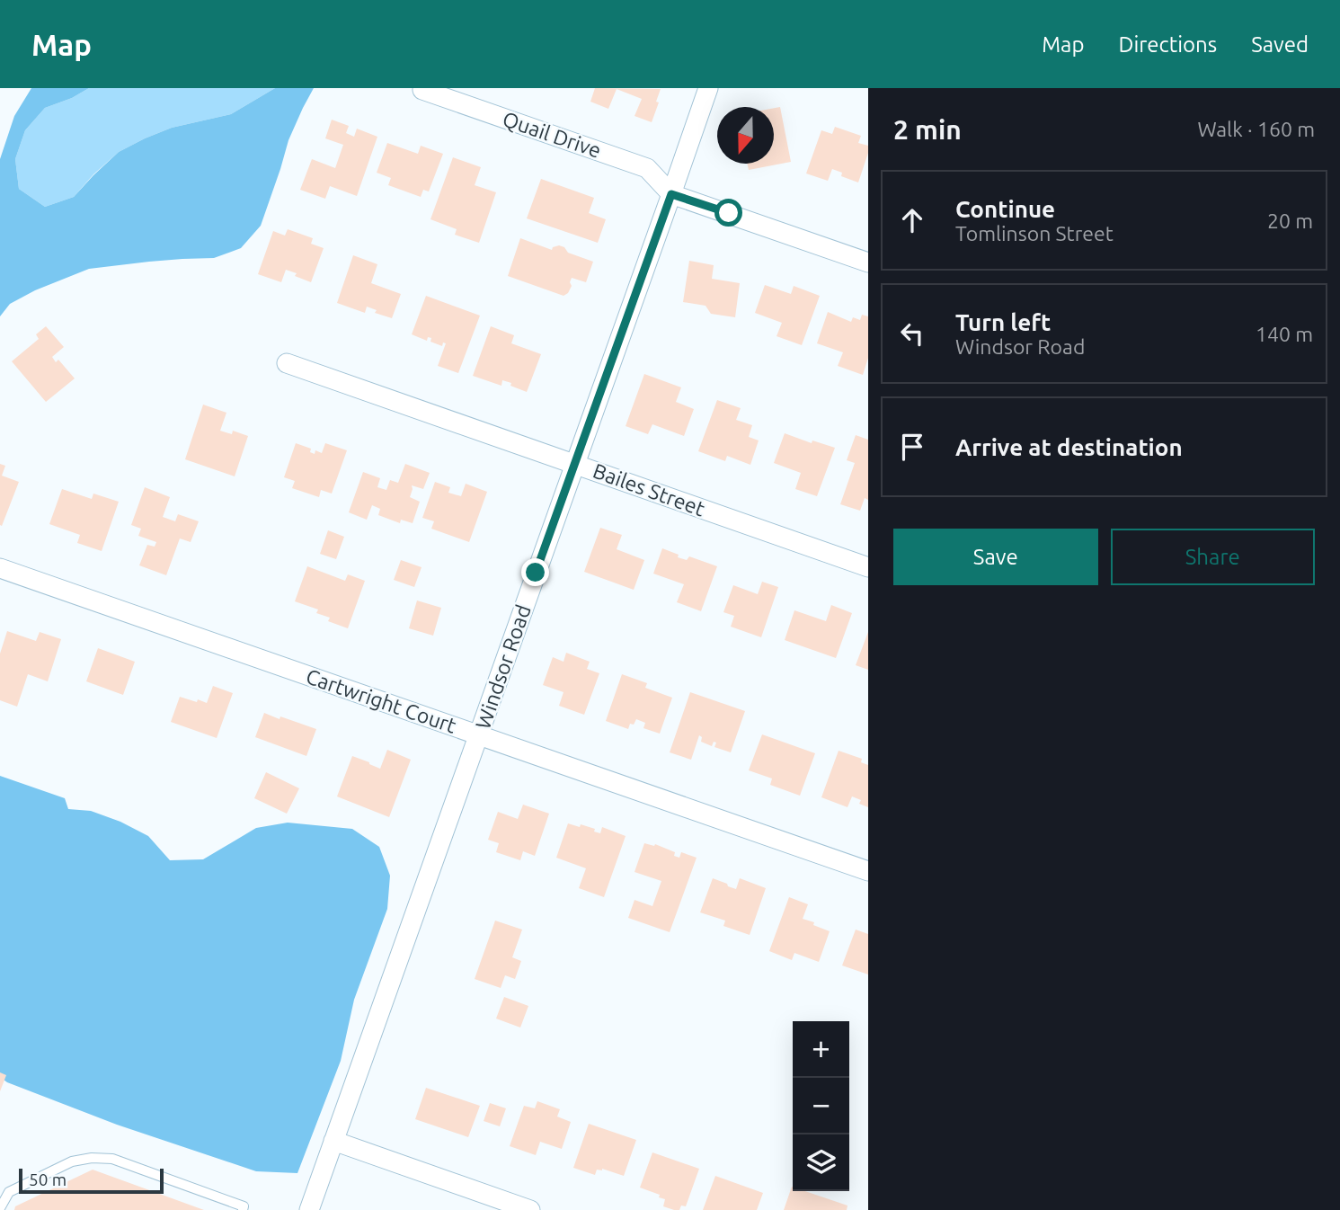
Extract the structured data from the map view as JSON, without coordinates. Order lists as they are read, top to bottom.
{
  "streets": {
    "street": [
      "Quail Drive",
      "Bailes Street",
      "Windsor Road",
      "Cartwright Court"
    ]
  },
  "crossings": [
    ["Quail Drive", "Windsor Road"],
    ["Bailes Street", "Windsor Road"],
    ["Windsor Road", "Cartwright Court"]
  ],
  "scale_bar": "50 m",
  "north": "bottom",
  "page": {
    "header": "Map",
    "nav": ["Map", "Directions", "Saved"],
    "heading": ["2 min", "Walk · 160 m"],
    "list": [
      ["Continue", "Tomlinson Street", "20 m"],
      ["Turn left", "Windsor Road", "140 m"],
      "Arrive at destination"
    ],
    "buttons": ["Save", "Share"],
    "map_buttons": ["+", "−"],
    "scale": "50 m"
  }
}
